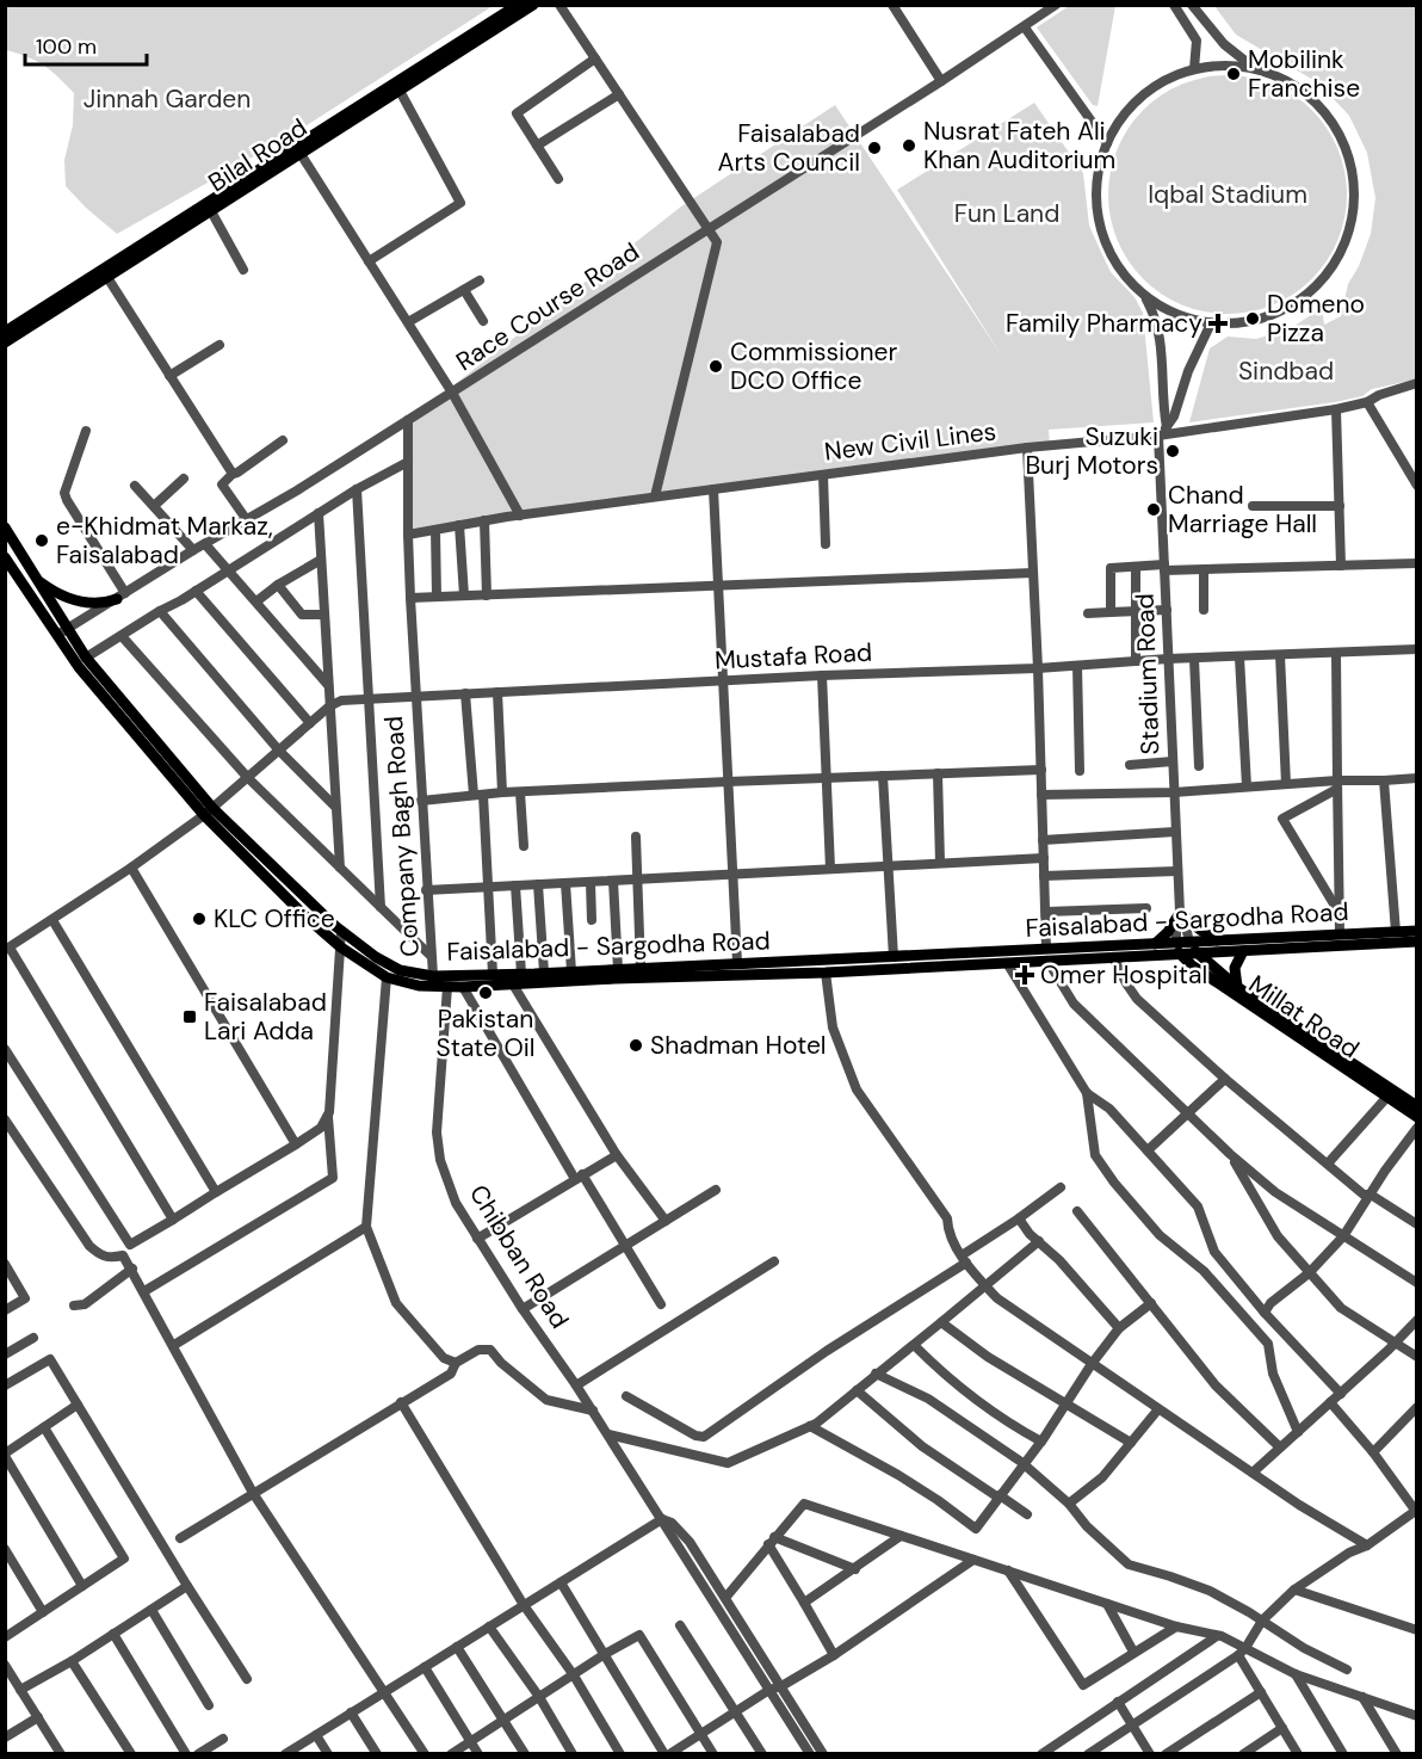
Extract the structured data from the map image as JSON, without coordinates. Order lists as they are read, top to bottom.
{
  "streets": {
    "main road": ["Bilal Road", "Faisalabad - Sargodha Road", "Millat Road"],
    "street": [
      "Race Course Road",
      "New Civil Lines",
      "Mustafa Road",
      "Stadium Road",
      "Company Bagh Road",
      "Chibban Road"
    ]
  },
  "crossings": [
    ["Race Course Road", "Company Bagh Road"],
    ["Race Course Road", "Faisalabad - Sargodha Road"],
    ["New Civil Lines", "Stadium Road"],
    ["New Civil Lines", "Company Bagh Road"],
    ["Mustafa Road", "Stadium Road"],
    ["Mustafa Road", "Company Bagh Road"],
    ["Mustafa Road", "Faisalabad - Sargodha Road"],
    ["Stadium Road", "Faisalabad - Sargodha Road"],
    ["Stadium Road", "Millat Road"],
    ["Company Bagh Road", "Faisalabad - Sargodha Road"],
    ["Faisalabad - Sargodha Road", "Millat Road"],
    ["Faisalabad - Sargodha Road", "Chibban Road"]
  ],
  "parks": [
    "Jinnah Garden",
    "Iqbal Stadium",
    "Fun Land",
    "Sindbad"
  ],
  "places": {
    "other": [
      "Mobilink Franchise",
      "Nusrat Fateh Ali Khan Auditorium",
      "Faisalabad Arts Council",
      "Domeno Pizza",
      "Commissioner DCO Office",
      "Suzuki Burj Motors",
      "Chand Marriage Hall",
      "e-Khidmat Markaz, Faisalabad",
      "KLC Office",
      "Pakistan State Oil",
      "Shadman Hotel"
    ],
    "health": ["Family Pharmacy", "Omer Hospital"],
    "transit": ["Faisalabad Lari Adda"]
  },
  "scale_bar": "100 m"
}
